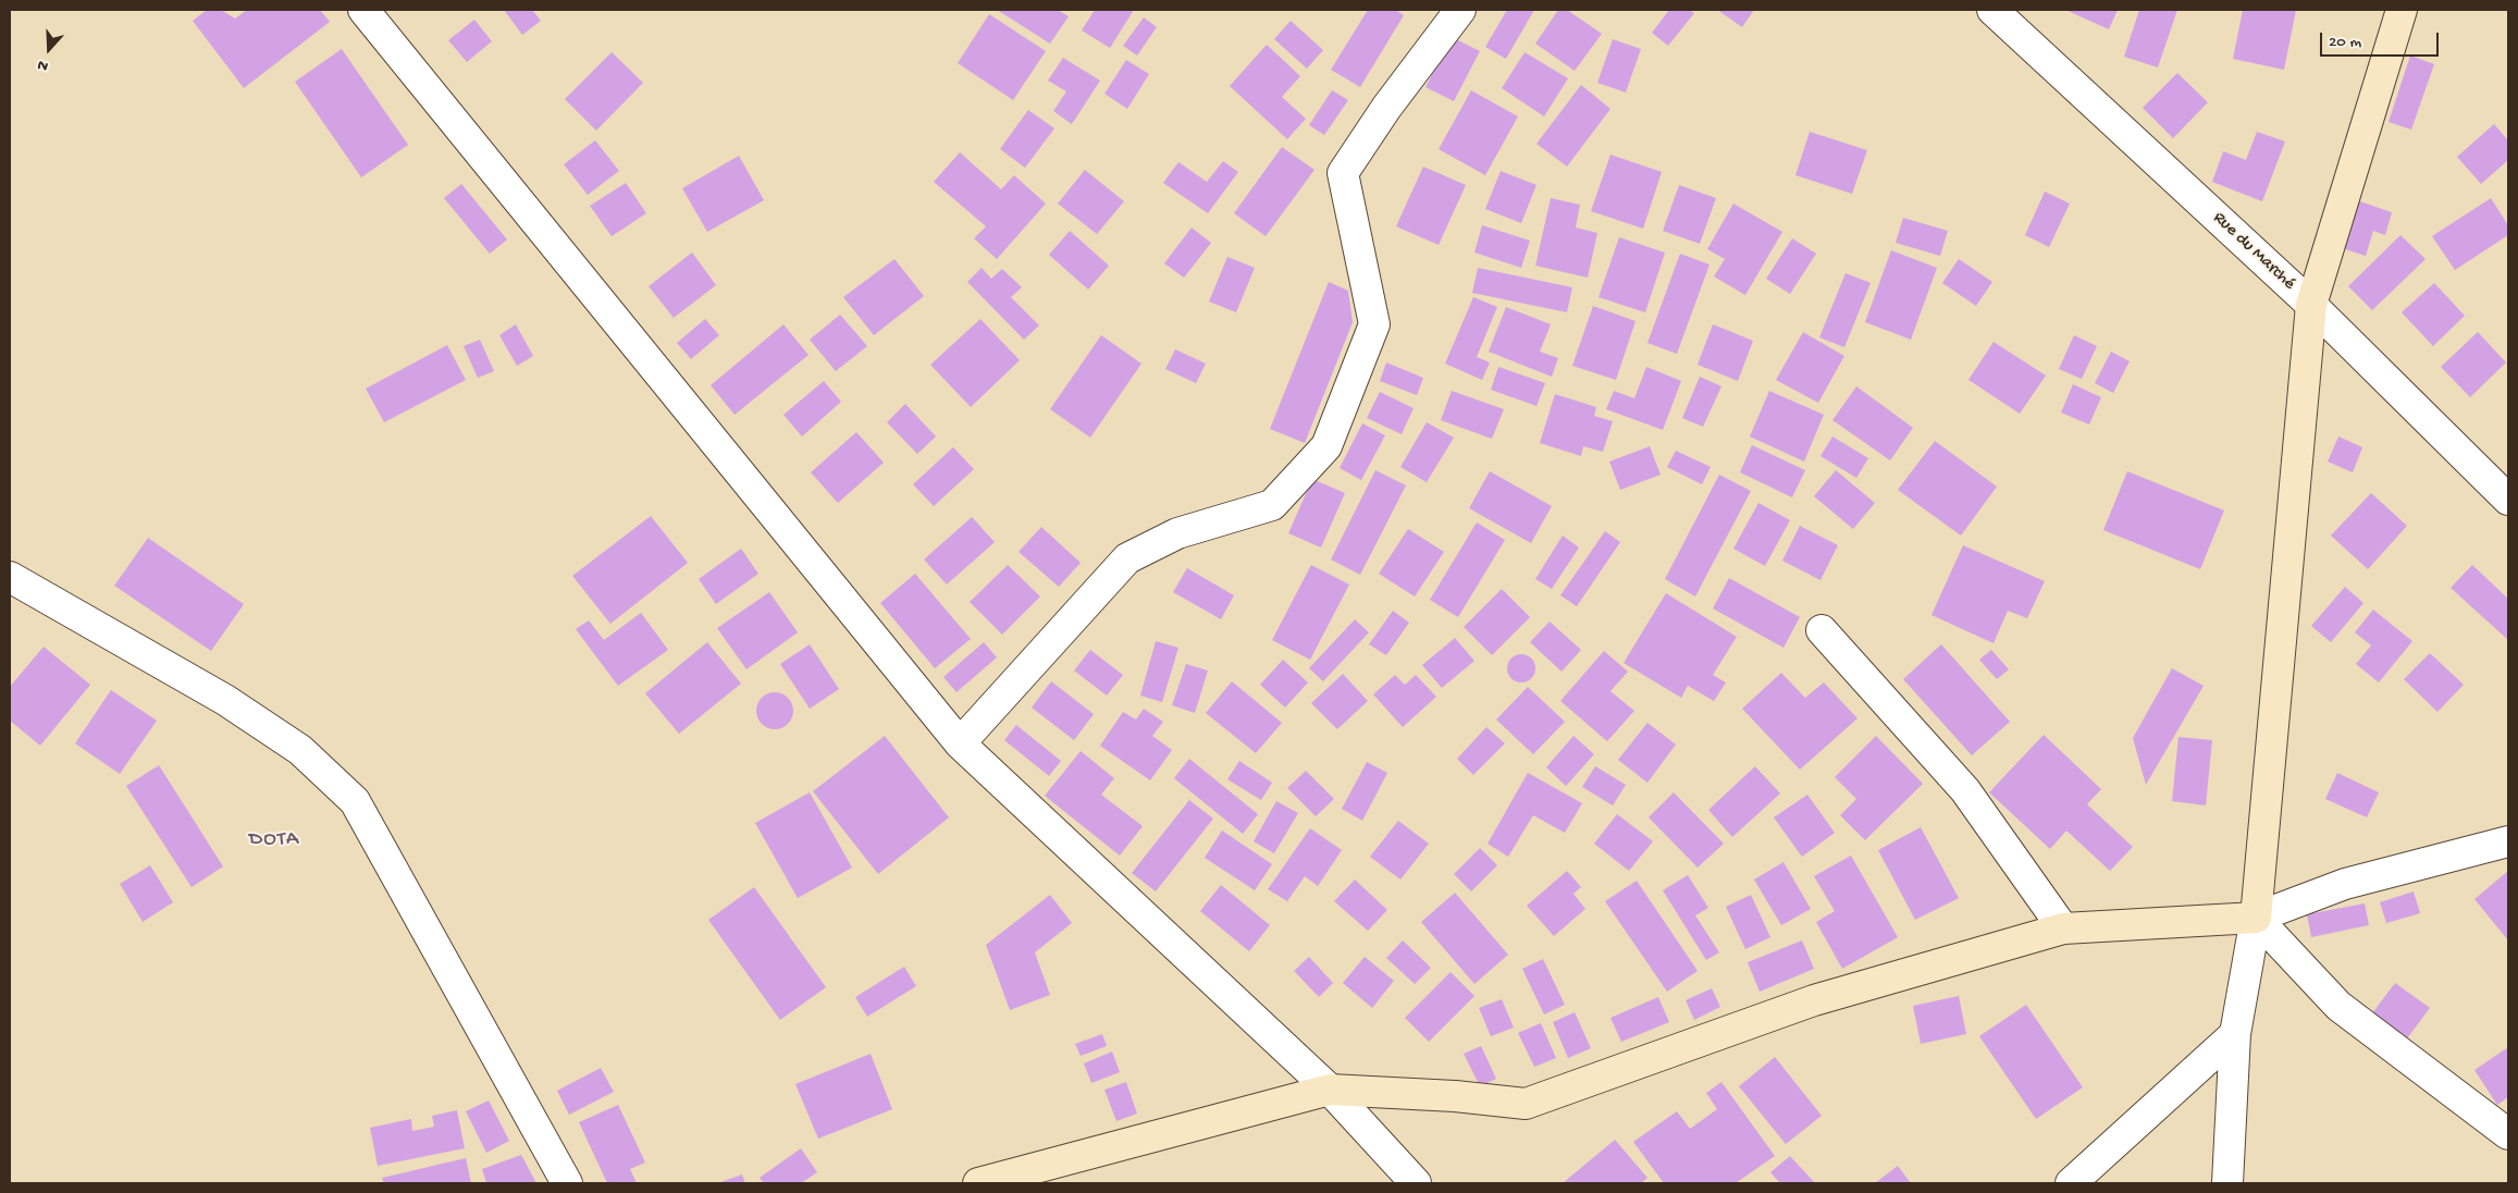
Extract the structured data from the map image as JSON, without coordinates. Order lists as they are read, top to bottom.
{
  "streets": {
    "street": ["Rue du Marché"]
  },
  "districts": ["DOTA"],
  "scale_bar": "20 m",
  "north": "bottom"
}
